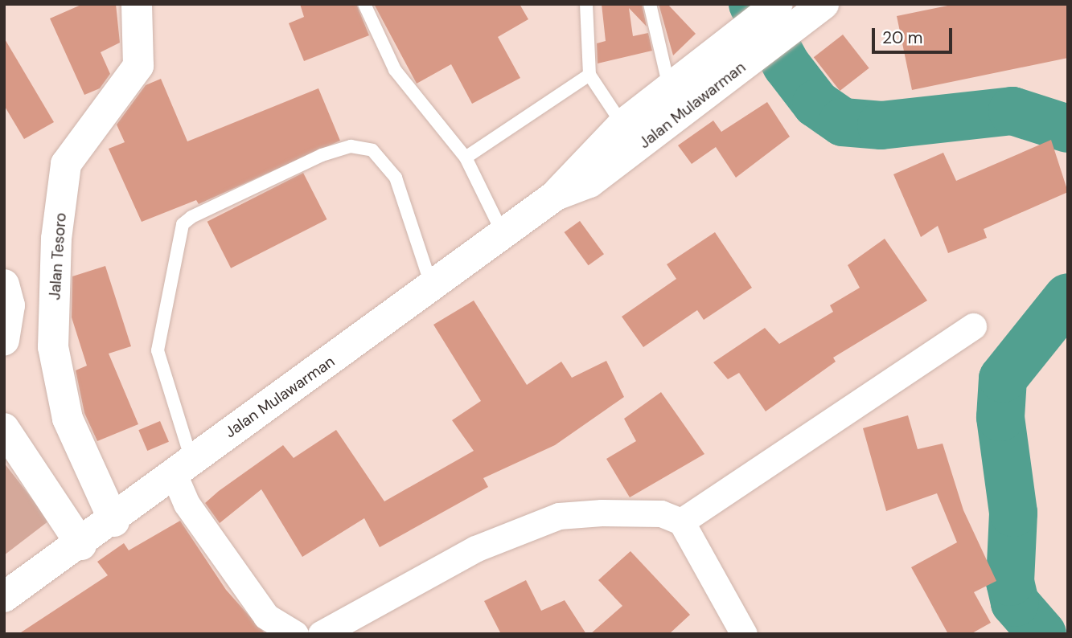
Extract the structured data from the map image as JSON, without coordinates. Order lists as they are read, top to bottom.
{
  "streets": {
    "main road": ["Jalan Mulawarman", "Jalan Tesoro"]
  },
  "crossings": [
    ["Jalan Mulawarman", "Jalan Tesoro"]
  ],
  "scale_bar": "20 m"
}
